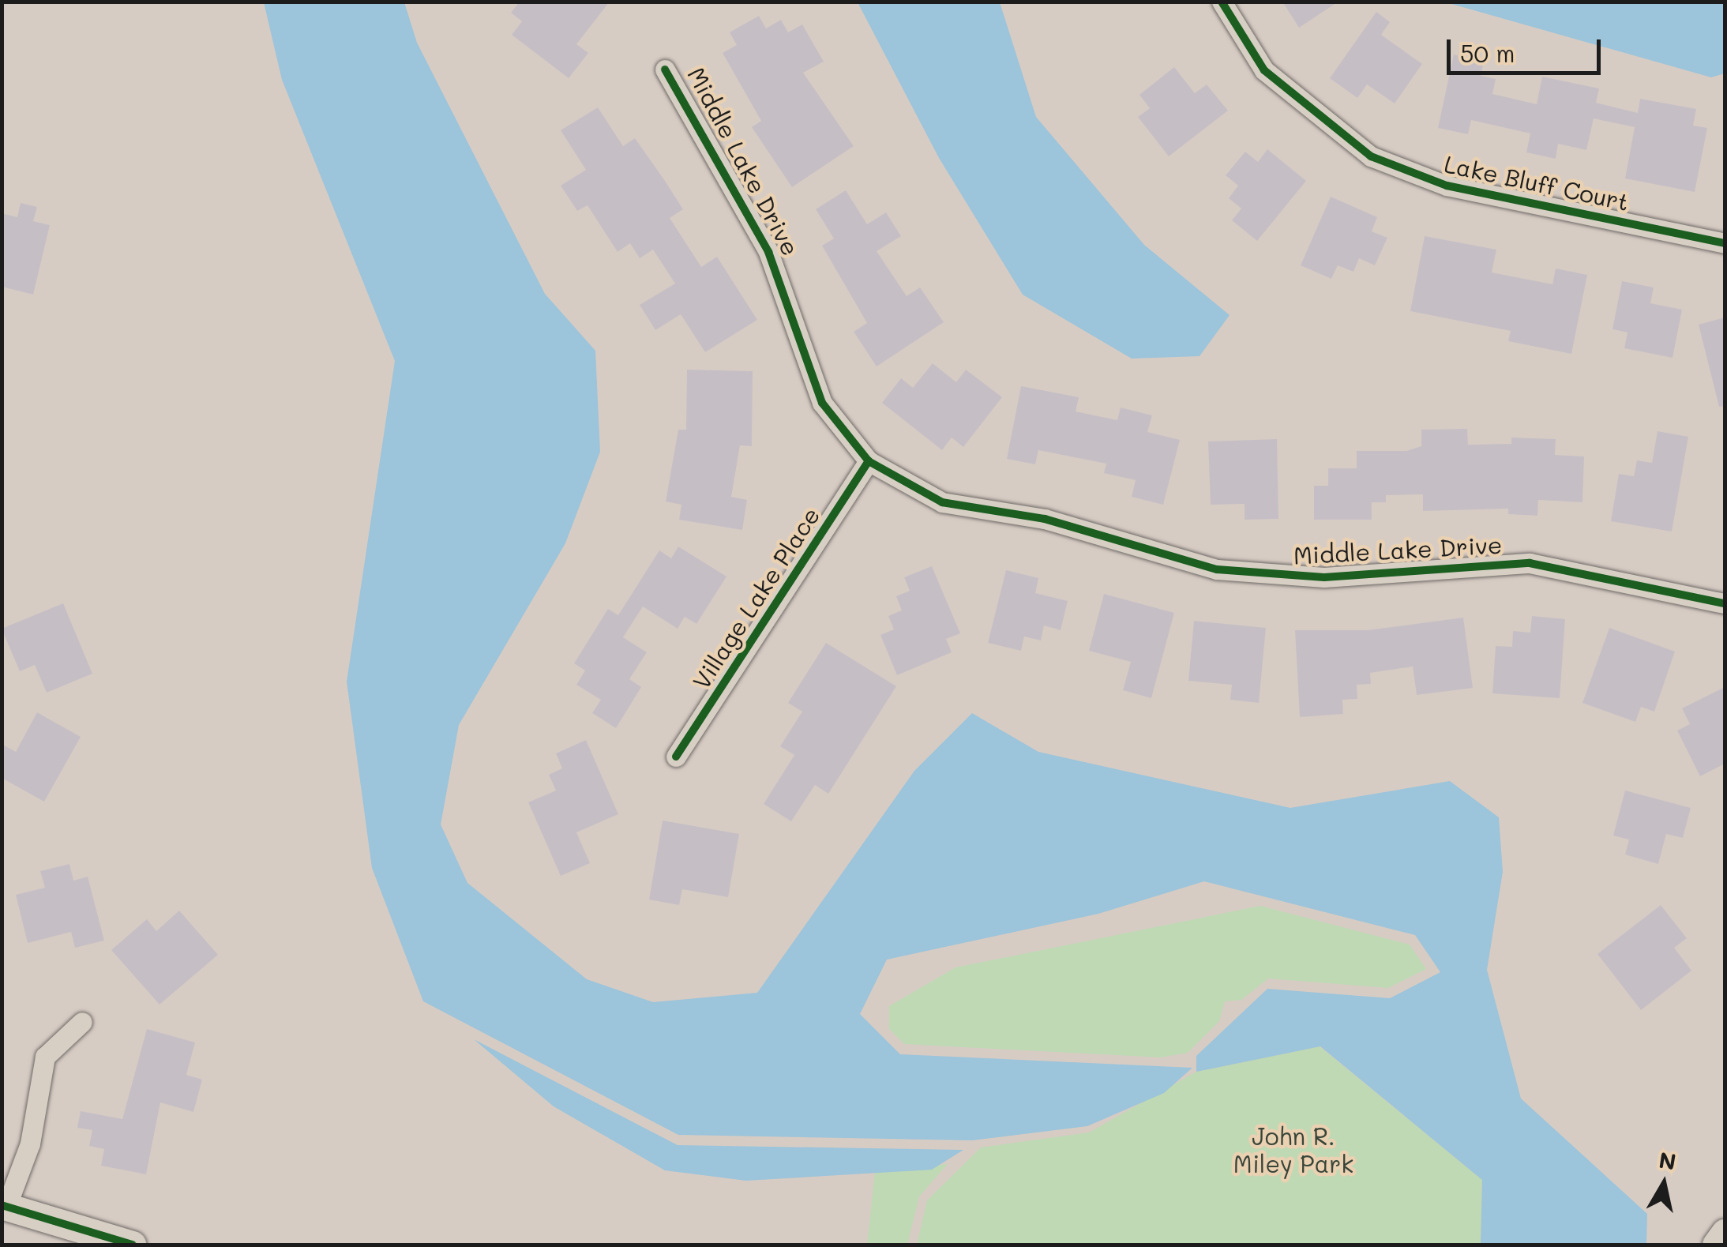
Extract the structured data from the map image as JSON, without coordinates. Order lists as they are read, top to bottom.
{
  "streets": {
    "street": ["Middle Lake Drive", "Lake Bluff Court", "Village Lake Place"]
  },
  "crossings": [
    ["Middle Lake Drive", "Village Lake Place"]
  ],
  "parks": ["John R. Miley Park"],
  "scale_bar": "50 m",
  "north": "top"
}
